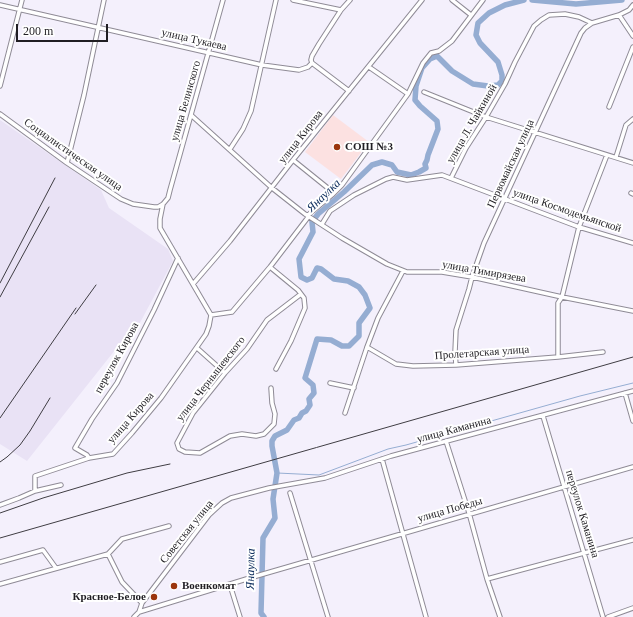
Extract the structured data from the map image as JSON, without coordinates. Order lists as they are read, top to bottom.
{
  "streets": {
    "street": [
      "улица Тукаева",
      "улица Белинского",
      "улица Л. Чайкиной",
      "улица Кирова",
      "Социалистическая улица",
      "Первомайская улица",
      "улица Космодемьянской",
      "улица Тимирязева",
      "Пролетарская улица",
      "переулок Кирова",
      "улица Чернышевского",
      "улица Каманина",
      "улица Победы",
      "переулок Каманина",
      "Советская улица"
    ]
  },
  "crossings": [
    ["улица Тукаева", "улица Белинского"],
    ["улица Белинского", "Социалистическая улица"],
    ["улица Л. Чайкиной", "Первомайская улица"],
    ["улица Л. Чайкиной", "улица Космодемьянской"],
    ["улица Л. Чайкиной", "улица Тимирязева"],
    ["улица Кирова", "переулок Кирова"],
    ["Первомайская улица", "улица Космодемьянской"],
    ["Первомайская улица", "улица Тимирязева"],
    ["Первомайская улица", "Пролетарская улица"],
    ["улица Каманина", "переулок Каманина"],
    ["улица Каманина", "Советская улица"],
    ["улица Победы", "переулок Каманина"]
  ],
  "water": ["Янаулка"],
  "places": ["СОШ №3", "Военкомат", "Красное-Белое"],
  "scale_bar": "200 m"
}
